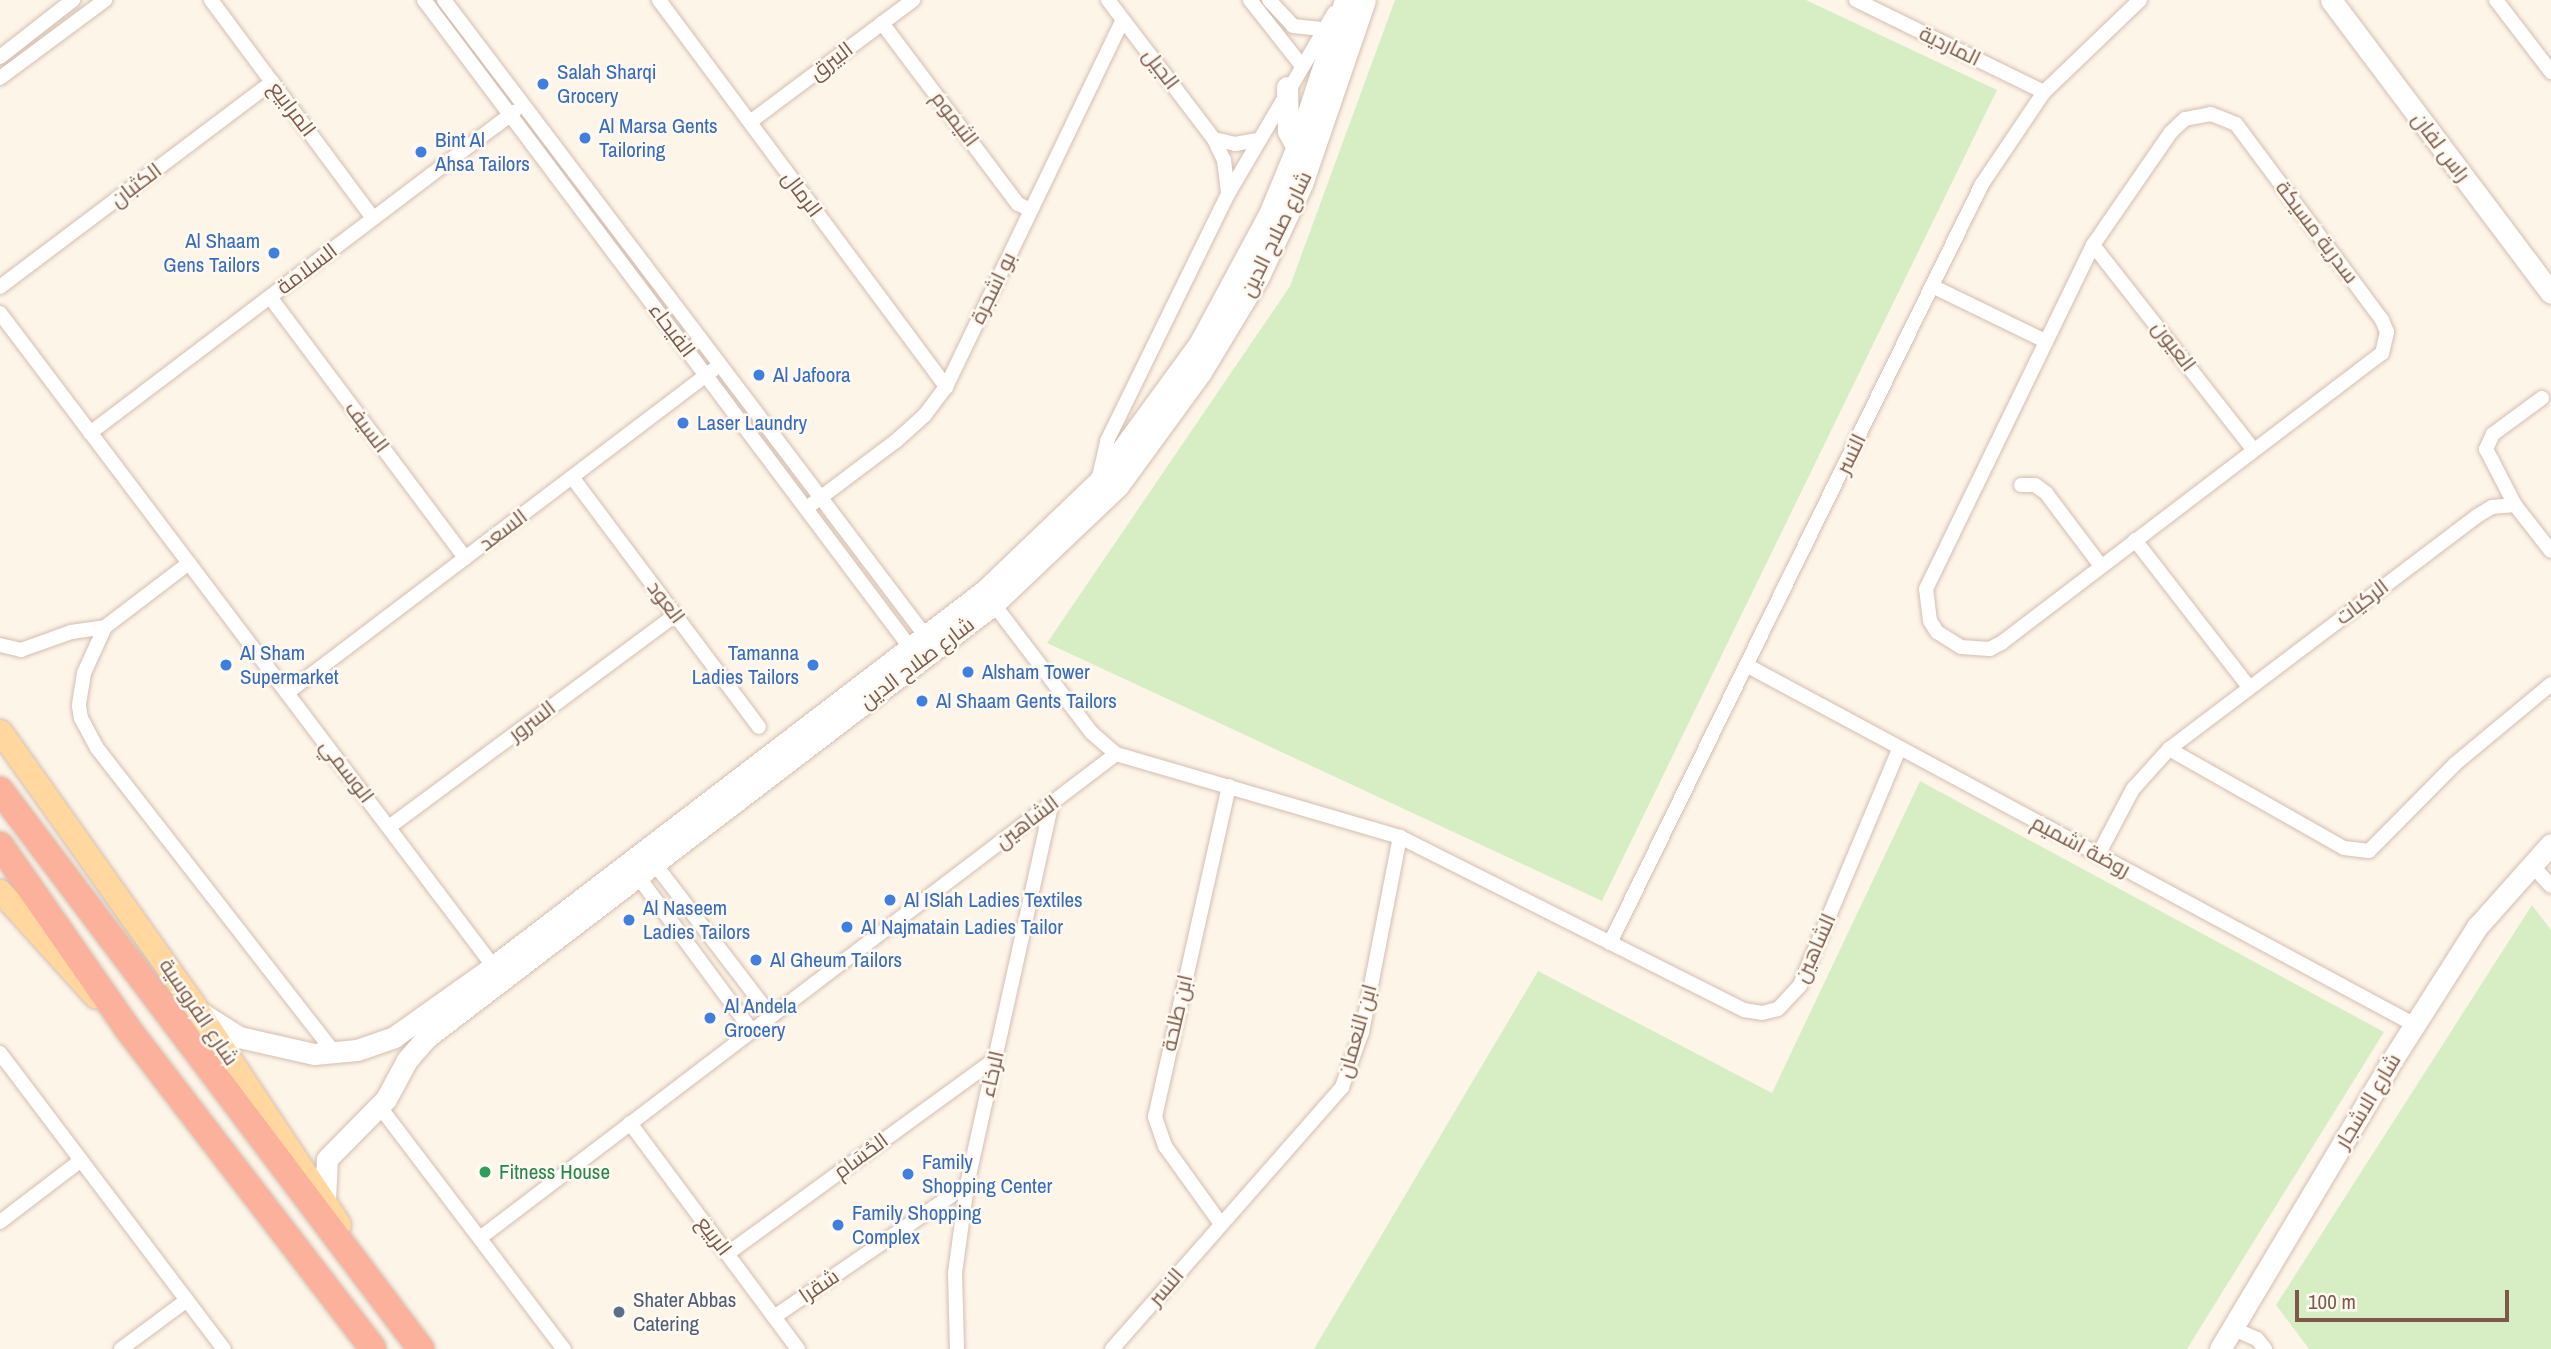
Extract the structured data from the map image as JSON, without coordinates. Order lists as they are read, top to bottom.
{
  "streets": {
    "highway": ["شارع الفروسية"],
    "street": [
      "الماردية",
      "البيرق",
      "الجيل",
      "المرابيع",
      "الثيموم",
      "راس لفان",
      "الكثبان",
      "الرمال",
      "سدرية مسيكة",
      "شارع صلاح الدين",
      "السلامة",
      "بو اشجرة",
      "الفيحاء",
      "العيون",
      "السيف",
      "النسر",
      "السعد",
      "العود",
      "الركيات",
      "السرور",
      "الوسمي",
      "الشاهين",
      "روضة اشميم",
      "ابن طلحة",
      "ابن النعمان",
      "الرخاء",
      "شارع الاشجار",
      "الحُسَام",
      "الربيع",
      "شقرا"
    ]
  },
  "crossings": [
    ["الماردية", "النسر"],
    ["البيرق", "الثيموم"],
    ["البيرق", "الرمال"],
    ["الجيل", "شارع صلاح الدين"],
    ["الجيل", "بو اشجرة"],
    ["المرابيع", "الكثبان"],
    ["المرابيع", "السلامة"],
    ["الثيموم", "بو اشجرة"],
    ["الرمال", "بو اشجرة"],
    ["سدرية مسيكة", "العيون"],
    ["شارع صلاح الدين", "الفيحاء"],
    ["شارع صلاح الدين", "الوسمي"],
    ["شارع صلاح الدين", "شارع الفروسية"],
    ["السلامة", "الفيحاء"],
    ["السلامة", "السيف"],
    ["السلامة", "الوسمي"],
    ["بو اشجرة", "الفيحاء"],
    ["الفيحاء", "السعد"],
    ["السيف", "السعد"],
    ["النسر", "الشاهين"],
    ["النسر", "روضة اشميم"],
    ["النسر", "ابن طلحة"],
    ["النسر", "ابن النعمان"],
    ["السعد", "العود"],
    ["السعد", "الوسمي"],
    ["العود", "السرور"],
    ["الركيات", "روضة اشميم"],
    ["السرور", "الوسمي"],
    ["الشاهين", "روضة اشميم"],
    ["الشاهين", "الرخاء"],
    ["الشاهين", "الربيع"],
    ["روضة اشميم", "شارع الاشجار"],
    ["ابن طلحة", "ابن النعمان"],
    ["الرخاء", "الحُسَام"],
    ["الرخاء", "شقرا"],
    ["الحُسَام", "الربيع"],
    ["الربيع", "شقرا"]
  ],
  "places": [
    "Salah Sharqi Grocery",
    "Al Marsa Gents Tailoring",
    "Bint Al Ahsa Tailors",
    "Al Shaam Gens Tailors",
    "Al Jafoora",
    "Laser Laundry",
    "Al Sham Supermarket",
    "Tamanna Ladies Tailors",
    "Alsham Tower",
    "Al Shaam Gents Tailors",
    "Al ISlah Ladies Textiles",
    "Al Naseem Ladies Tailors",
    "Al Najmatain Ladies Tailor",
    "Al Gheum Tailors",
    "Al Andela Grocery",
    "Fitness House",
    "Family Shopping Center",
    "Family Shopping Complex",
    "Shater Abbas Catering"
  ],
  "scale_bar": "100 m"
}
